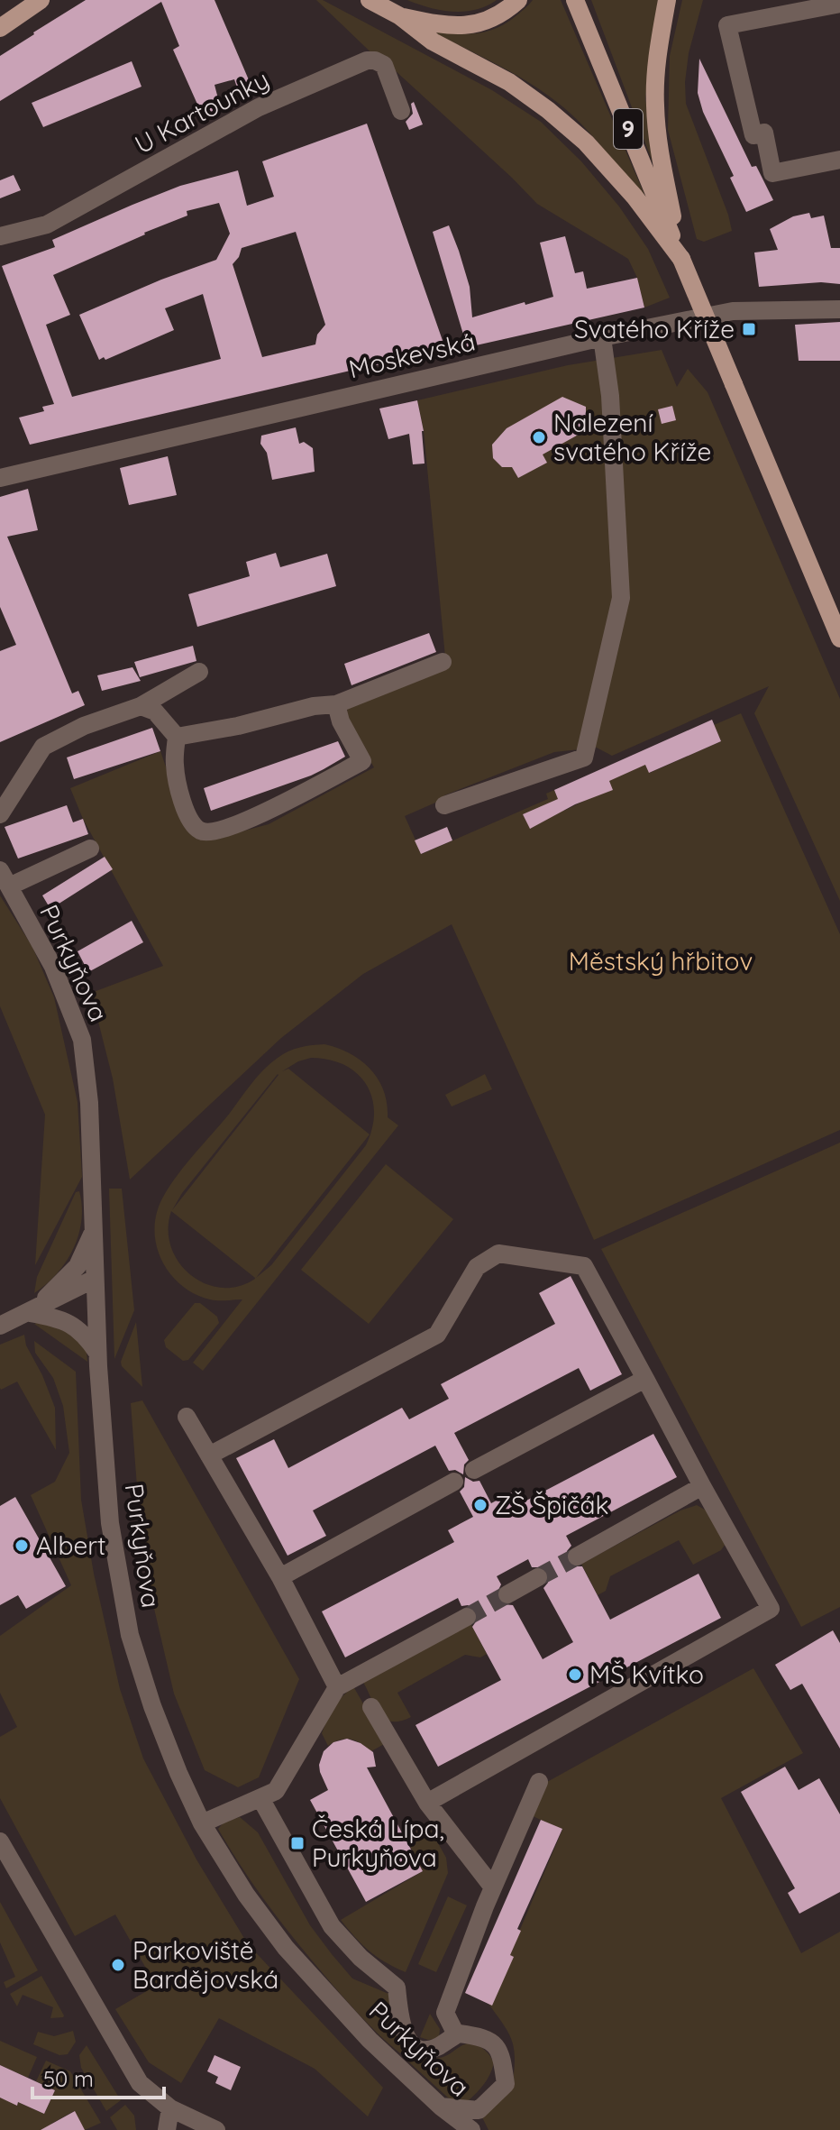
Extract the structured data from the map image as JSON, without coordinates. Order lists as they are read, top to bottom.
{
  "streets": {
    "main road": ["9"],
    "street": ["U Kartounky", "Moskevská", "Purkyňova"]
  },
  "parks": ["Městský hřbitov"],
  "places": {
    "transit": ["Svatého Kříže", "Česká Lípa, Purkyňova"],
    "other": [
      "Nalezení svatého Kříže",
      "ZŠ Špičák",
      "Albert",
      "MŠ Kvítko",
      "Parkoviště Bardějovská"
    ]
  },
  "scale_bar": "50 m"
}
